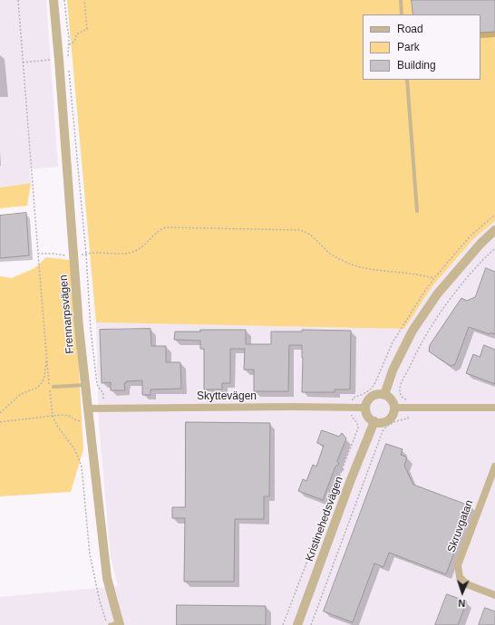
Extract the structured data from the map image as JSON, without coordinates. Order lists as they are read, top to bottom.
{
  "streets": {
    "street": [
      "Frennarpsvägen",
      "Skyttevägen",
      "Kristinehedsvägen",
      "Skruvgatan"
    ]
  },
  "crossings": [
    ["Frennarpsvägen", "Skyttevägen"],
    ["Skyttevägen", "Kristinehedsvägen"]
  ],
  "legend": ["Road", "Park", "Building"],
  "north": "bottom"
}
